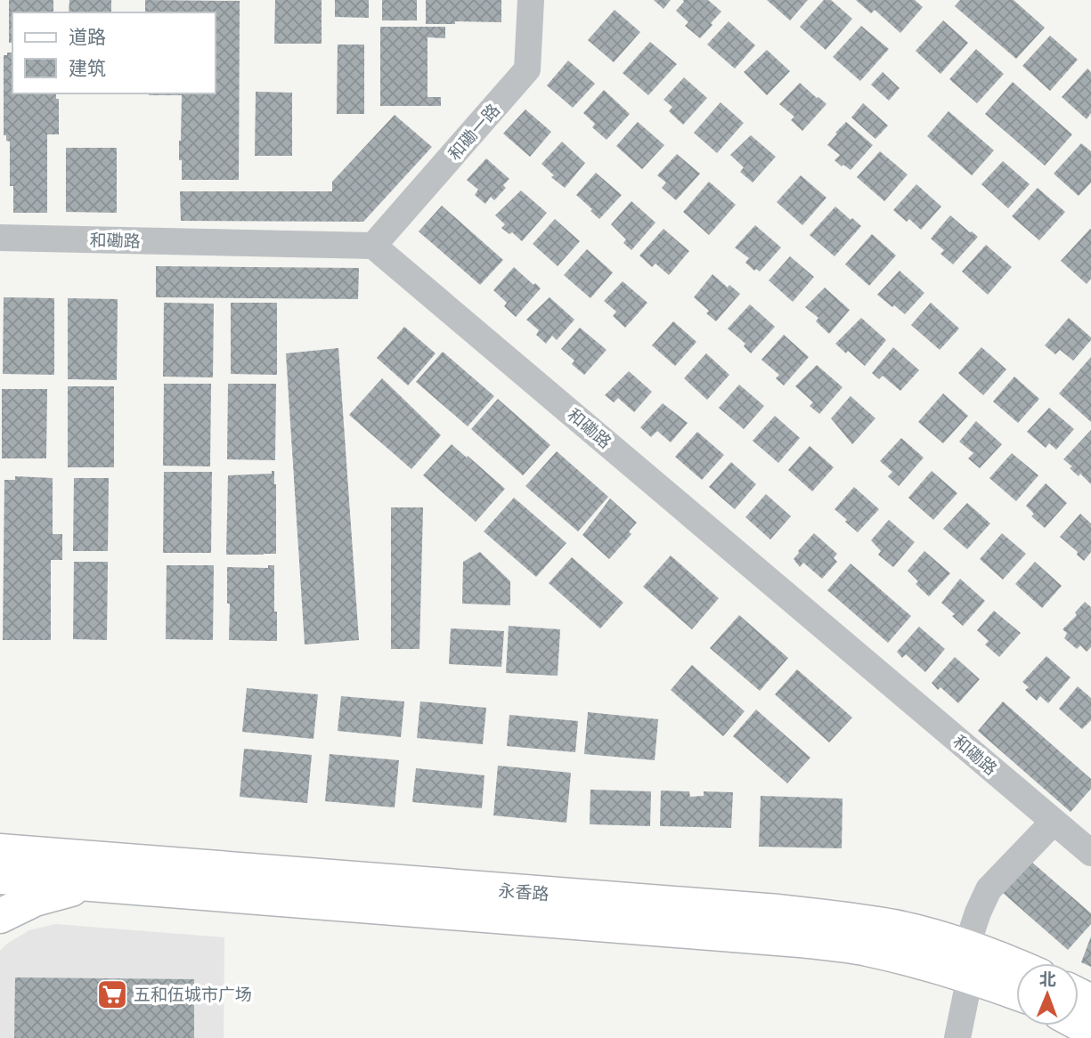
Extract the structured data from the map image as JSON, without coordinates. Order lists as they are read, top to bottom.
{
  "streets": {
    "main road": ["永香路"],
    "street": ["和磡一路", "和磡路"]
  },
  "crossings": [
    ["和磡一路", "和磡路"]
  ],
  "places": {
    "supermarket": ["五和伍城市广场"]
  },
  "legend": ["道路", "建筑"],
  "north": "top"
}
